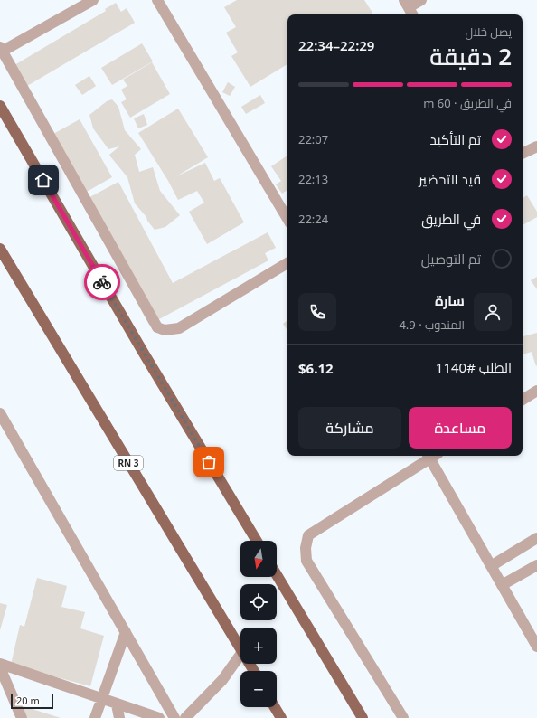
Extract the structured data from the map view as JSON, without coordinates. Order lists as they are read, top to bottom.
{
  "streets": {
    "main road": ["RN 3"]
  },
  "scale_bar": "20 m",
  "north": "bottom",
  "page": {
    "heading": ["2 دقيقة", "يصل خلال", "22:29–22:34"],
    "panel": [
      "سارة",
      "المندوب · 4.9",
      "الطلب #1140",
      "$6.12"
    ],
    "bar": "في الطريق · 60 m",
    "list": [
      ["تم التأكيد", "22:07"],
      ["قيد التحضير", "22:13"],
      ["في الطريق", "22:24"],
      "تم التوصيل"
    ],
    "buttons": ["مساعدة", "مشاركة"],
    "map_buttons": ["+", "−"],
    "scale": "20 m"
  }
}
